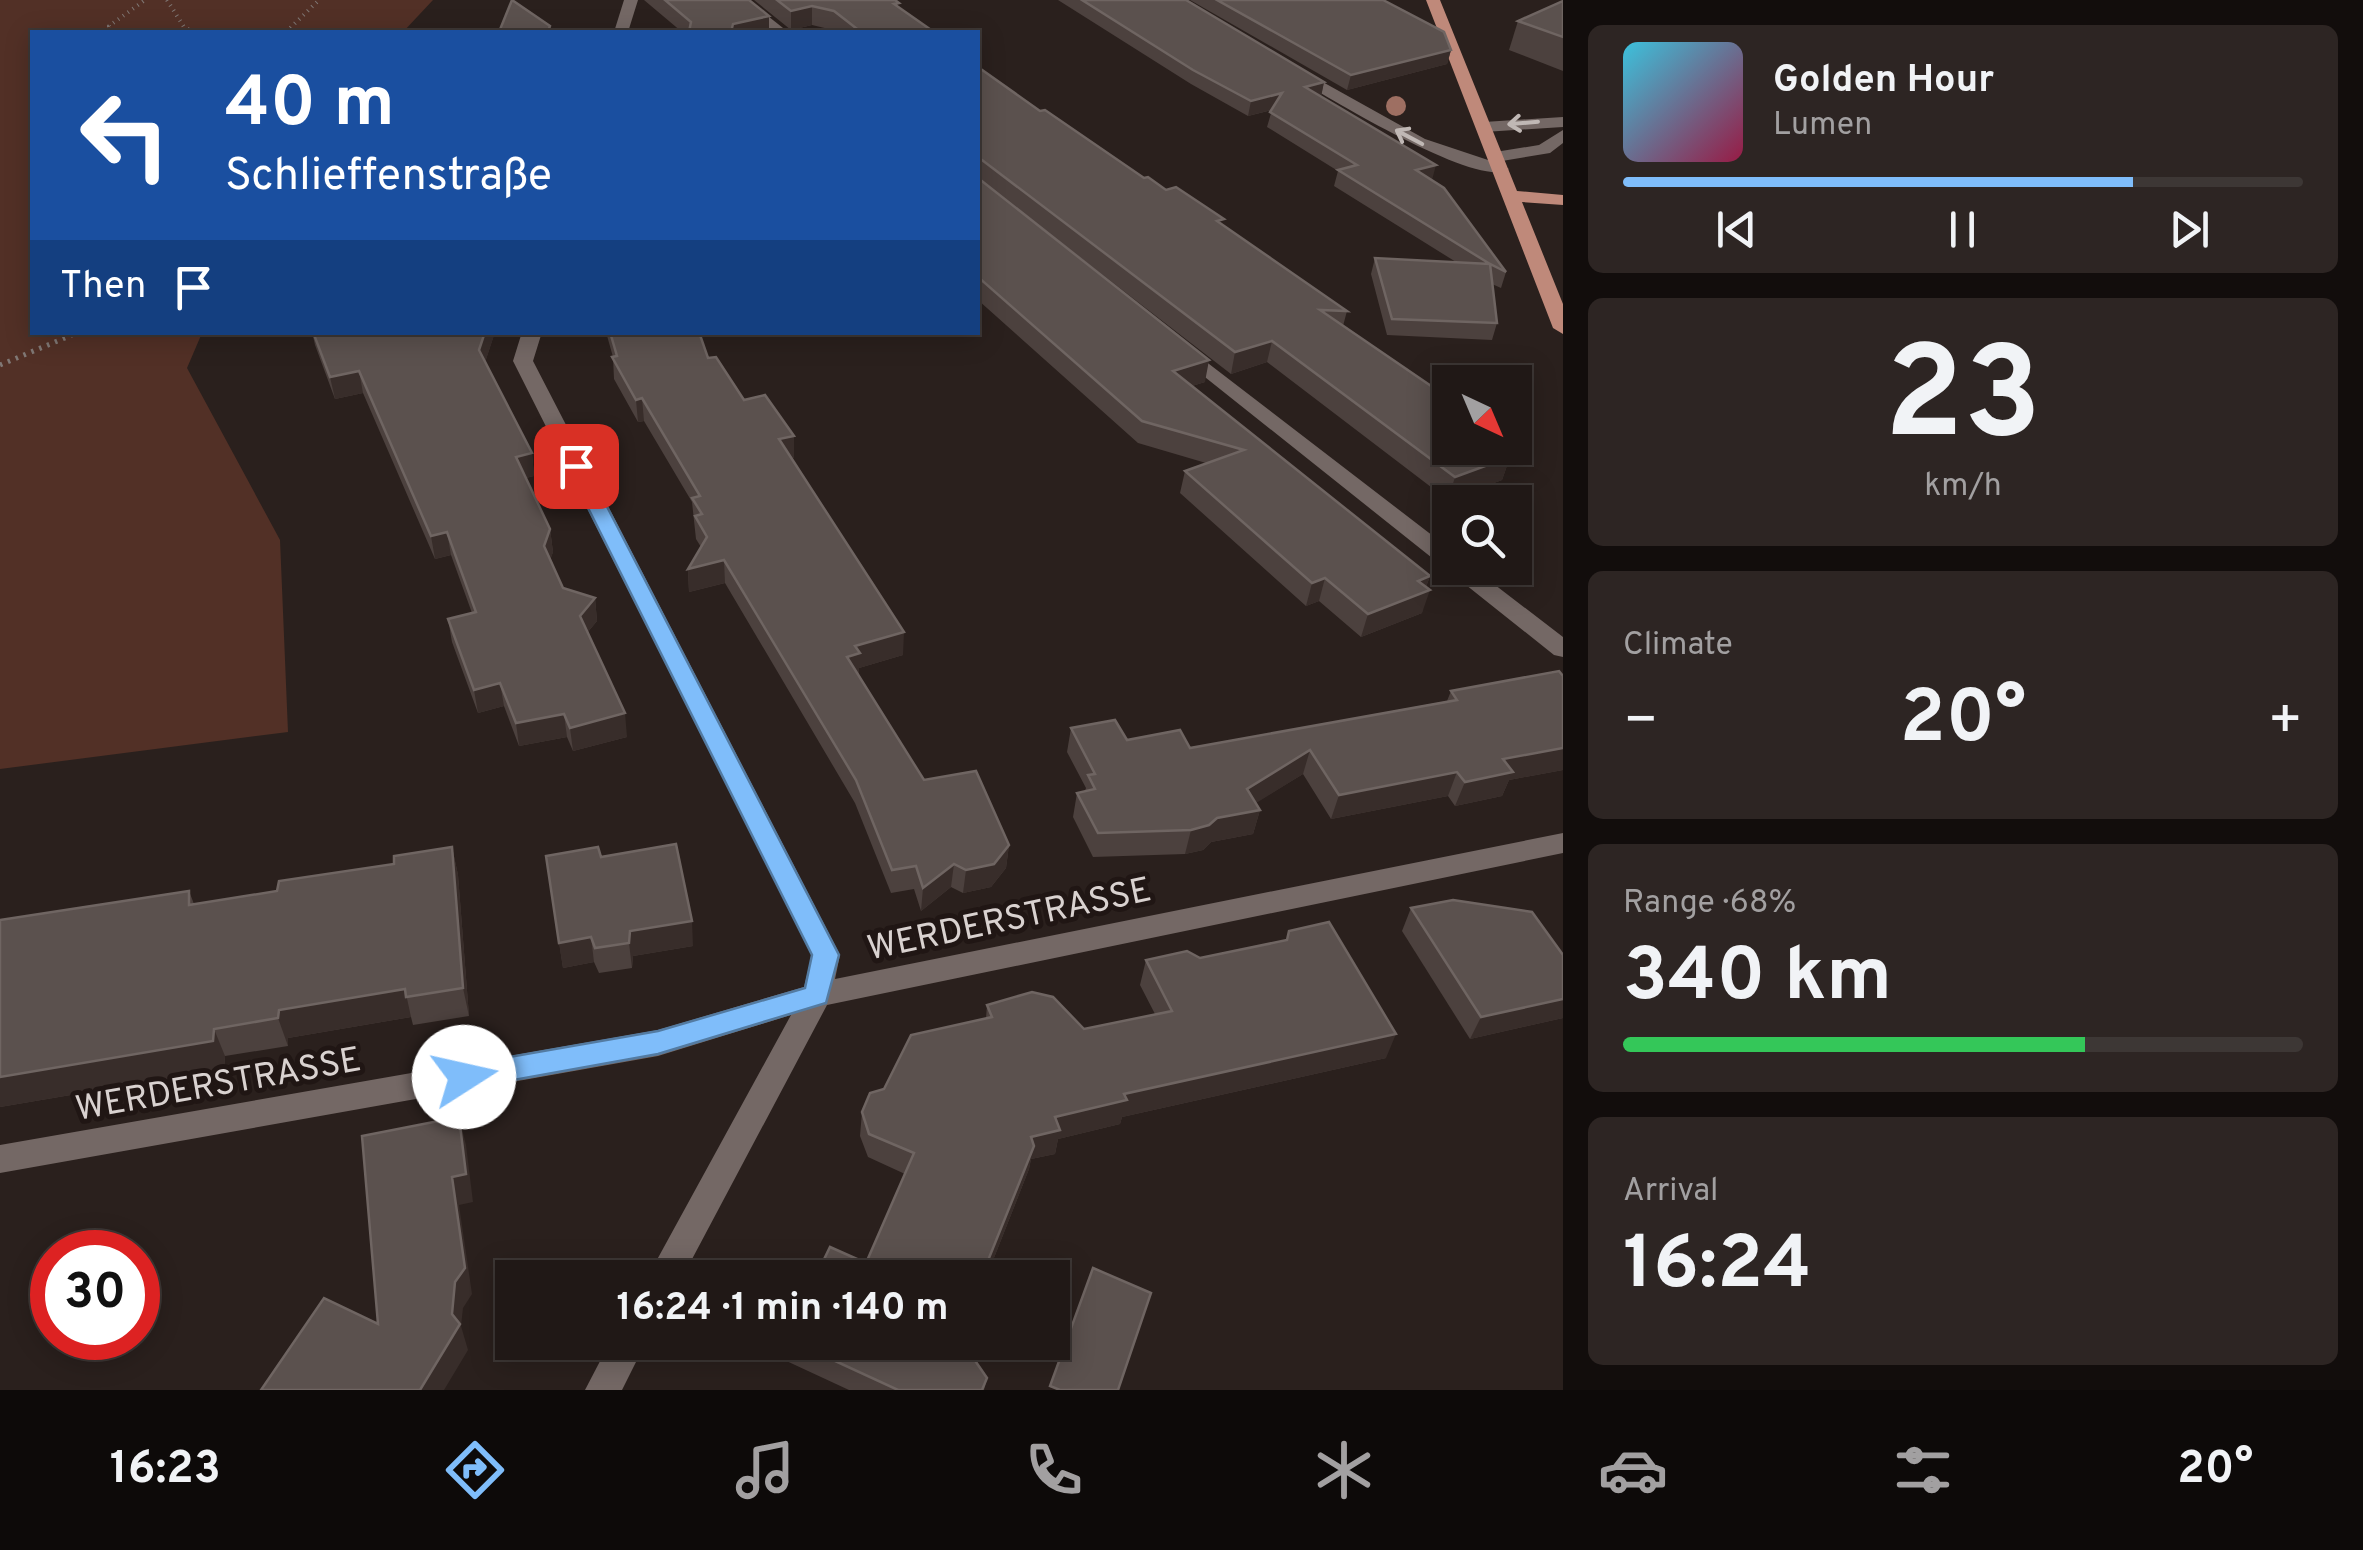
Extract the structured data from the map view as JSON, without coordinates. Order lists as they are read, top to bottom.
{
  "streets": {
    "street": ["WERDERSTRASSE"]
  },
  "north": "bottom right",
  "page": {
    "turn": ["40 m", "Schlieffenstraße"],
    "song": ["Golden Hour", "Lumen"],
    "then": "Then",
    "tile": [
      ["23", "km/h"],
      "Climate",
      ["Range · 68%", "340 km"],
      ["Arrival", "16:24"]
    ],
    "heat": ["−", "20°", "+"],
    "limit": "30",
    "trip": "16:24 · 1 min · 140 m",
    "tabs": ["16:23", "20°"]
  }
}
